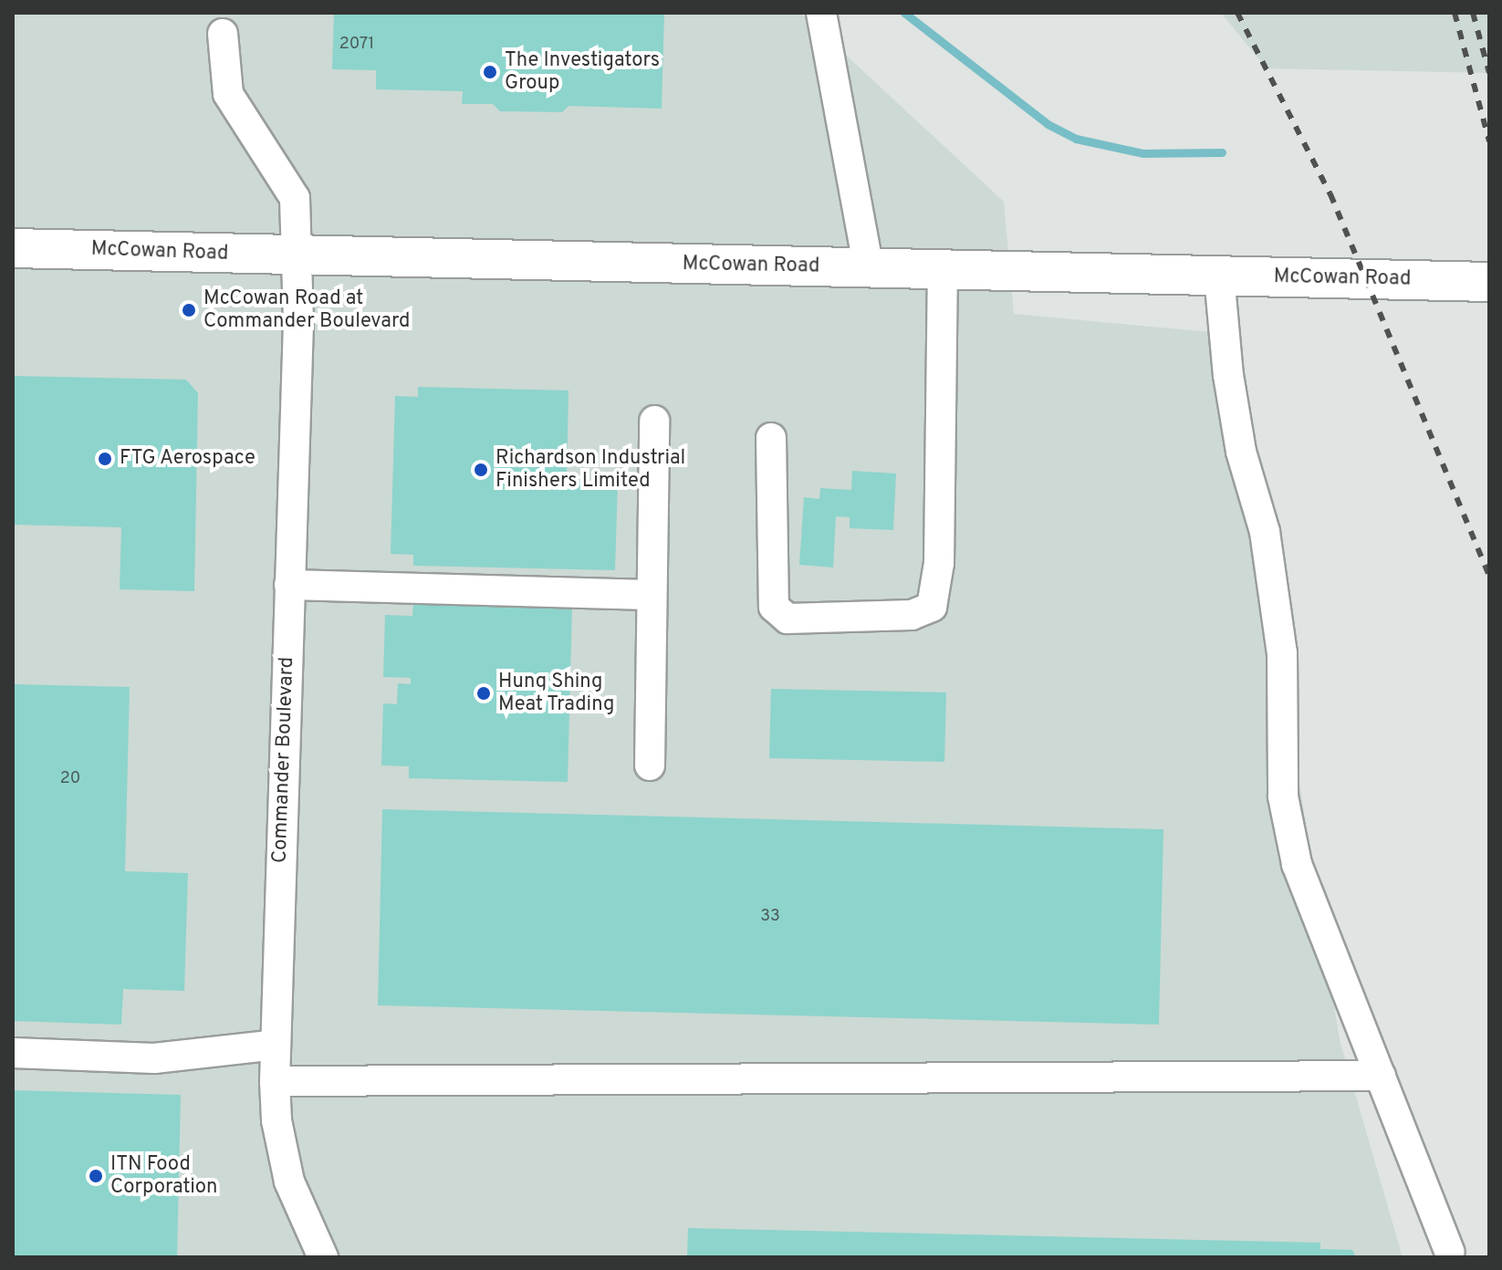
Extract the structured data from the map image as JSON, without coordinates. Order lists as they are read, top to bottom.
{
  "streets": {
    "main road": ["McCowan Road"],
    "street": ["Commander Boulevard"]
  },
  "crossings": [
    ["McCowan Road", "Commander Boulevard"]
  ],
  "places": [
    "The Investigators Group",
    "McCowan Road at Commander Boulevard",
    "FTG Aerospace",
    "Richardson Industrial Finishers Limited",
    "Hung Shing Meat Trading",
    "ITN Food Corporation"
  ],
  "house_numbers": ["2071", "20", "33"]
}
